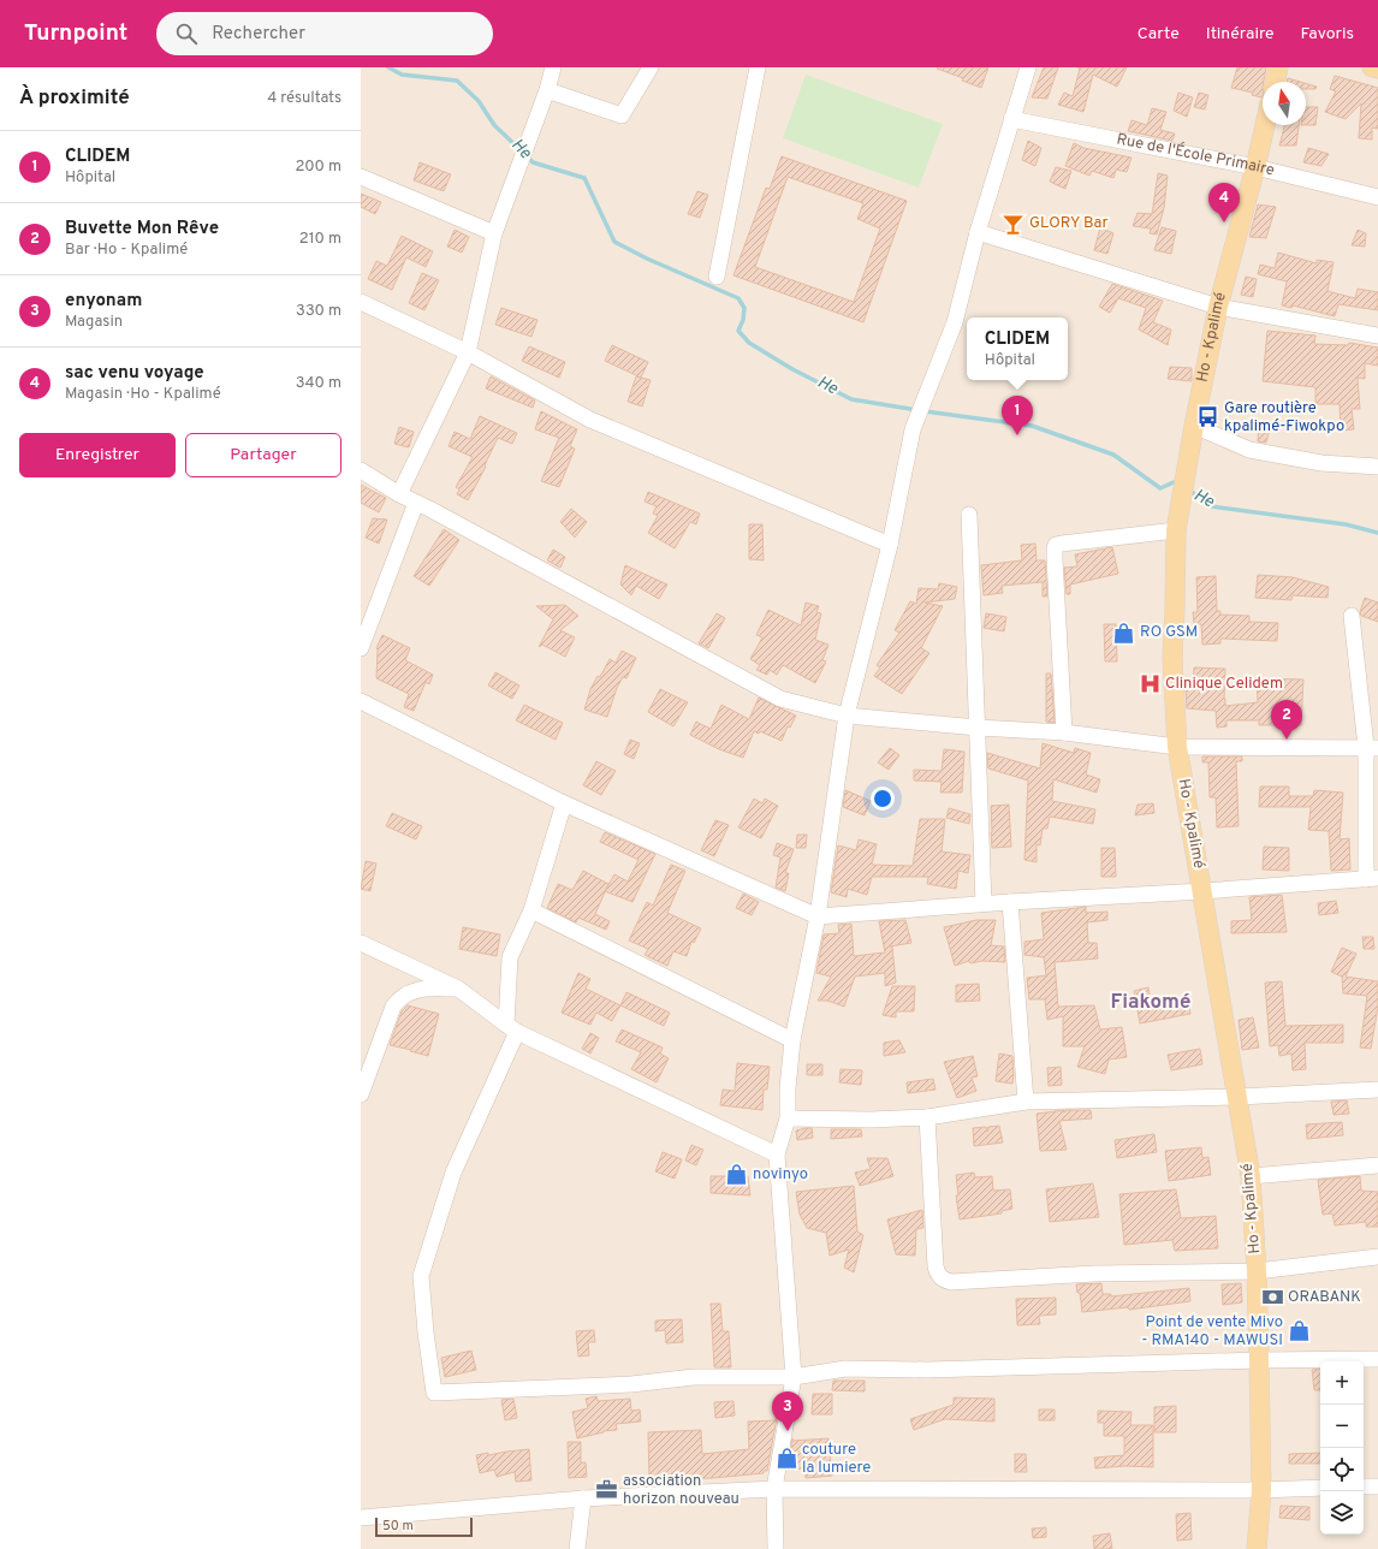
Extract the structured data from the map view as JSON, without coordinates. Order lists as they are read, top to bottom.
{
  "streets": {
    "main road": ["Ho - Kpalimé"],
    "street": ["Rue de l'École Primaire"]
  },
  "crossings": [
    ["Rue de l'École Primaire", "Ho - Kpalimé"]
  ],
  "districts": ["Fiakomé"],
  "water": ["He"],
  "places": {
    "bar": ["GLORY Bar"],
    "bus stop": ["Gare routière kpalimé-Fiwokpo"],
    "shop": [
      "RO GSM",
      "novinyo",
      "Point de vente Mivo - RMA140 - MAWUSI",
      "couture la lumiere"
    ],
    "hospital": ["Clinique Celidem"],
    "bank": ["ORABANK"],
    "office": ["association horizon nouveau"]
  },
  "scale_bar": "50 m",
  "north": "top",
  "page": {
    "header": "Turnpoint",
    "search": "Rechercher",
    "nav": ["Carte", "Itinéraire", "Favoris"],
    "heading": ["À proximité", "4 résultats"],
    "list": [
      {
        "mark": "1",
        "name": "CLIDEM",
        "note": "Hôpital",
        "value": "200 m"
      },
      {
        "mark": "2",
        "name": "Buvette Mon Rêve",
        "note": "Bar · Ho - Kpalimé",
        "value": "210 m"
      },
      {
        "mark": "3",
        "name": "enyonam",
        "note": "Magasin",
        "value": "330 m"
      },
      {
        "mark": "4",
        "name": "sac venu voyage",
        "note": "Magasin · Ho - Kpalimé",
        "value": "340 m"
      }
    ],
    "pins": [
      "4",
      "1",
      "2",
      "3"
    ],
    "popup": ["CLIDEM", "Hôpital"],
    "buttons": ["Enregistrer", "Partager"],
    "map_buttons": ["+", "−"],
    "scale": "50 m"
  }
}
